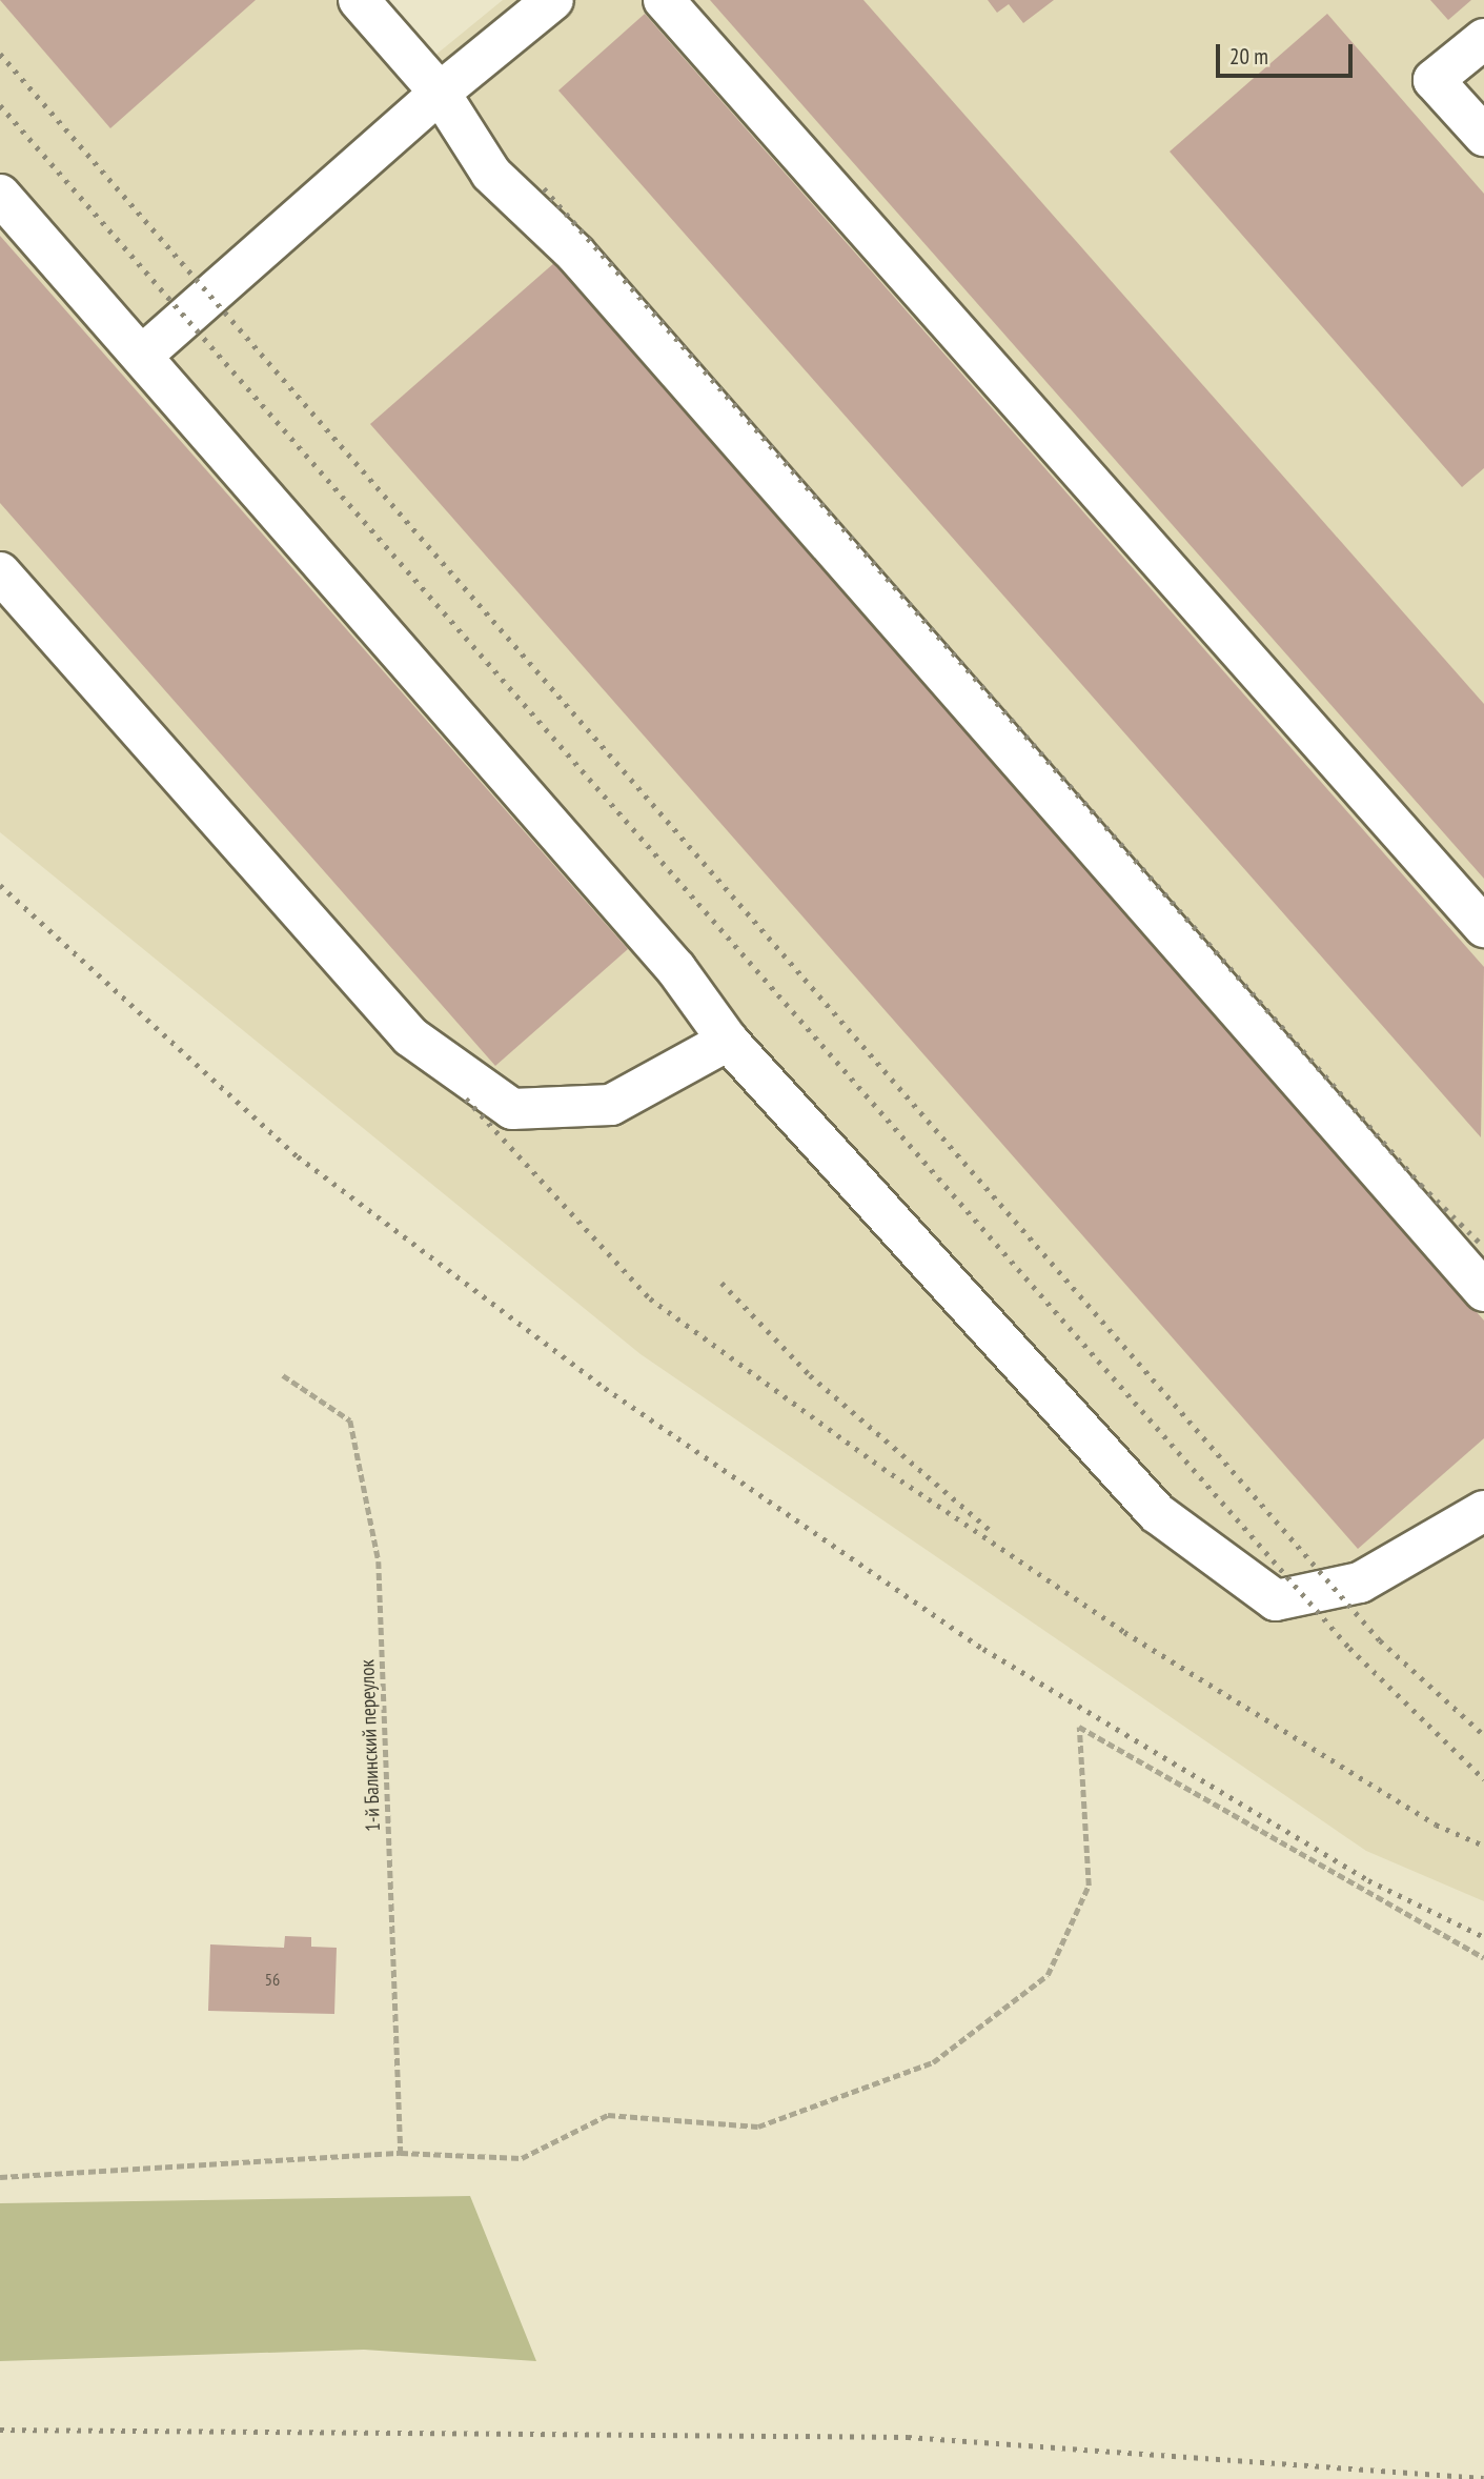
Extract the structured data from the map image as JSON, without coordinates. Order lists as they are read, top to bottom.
{
  "streets": {
    "path": ["1-й Балинский переулок"]
  },
  "house_numbers": ["56"],
  "scale_bar": "20 m"
}
